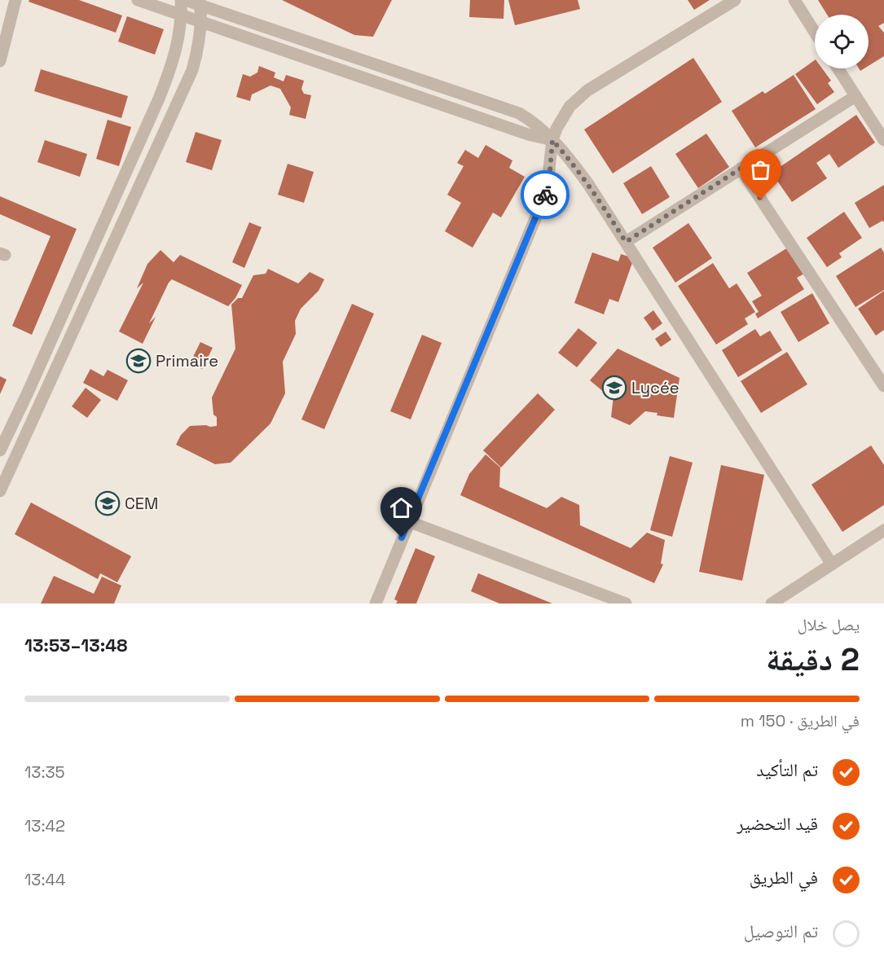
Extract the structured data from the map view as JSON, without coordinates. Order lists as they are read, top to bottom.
{
  "places": {
    "school or university": ["Primaire", "Lycée", "CEM"]
  },
  "page": {
    "heading": ["2 دقيقة", "يصل خلال", "13:48–13:53"],
    "bar": "في الطريق · 150 m",
    "list": [
      ["تم التأكيد", "13:35"],
      ["قيد التحضير", "13:42"],
      ["في الطريق", "13:44"],
      "تم التوصيل"
    ]
  }
}
